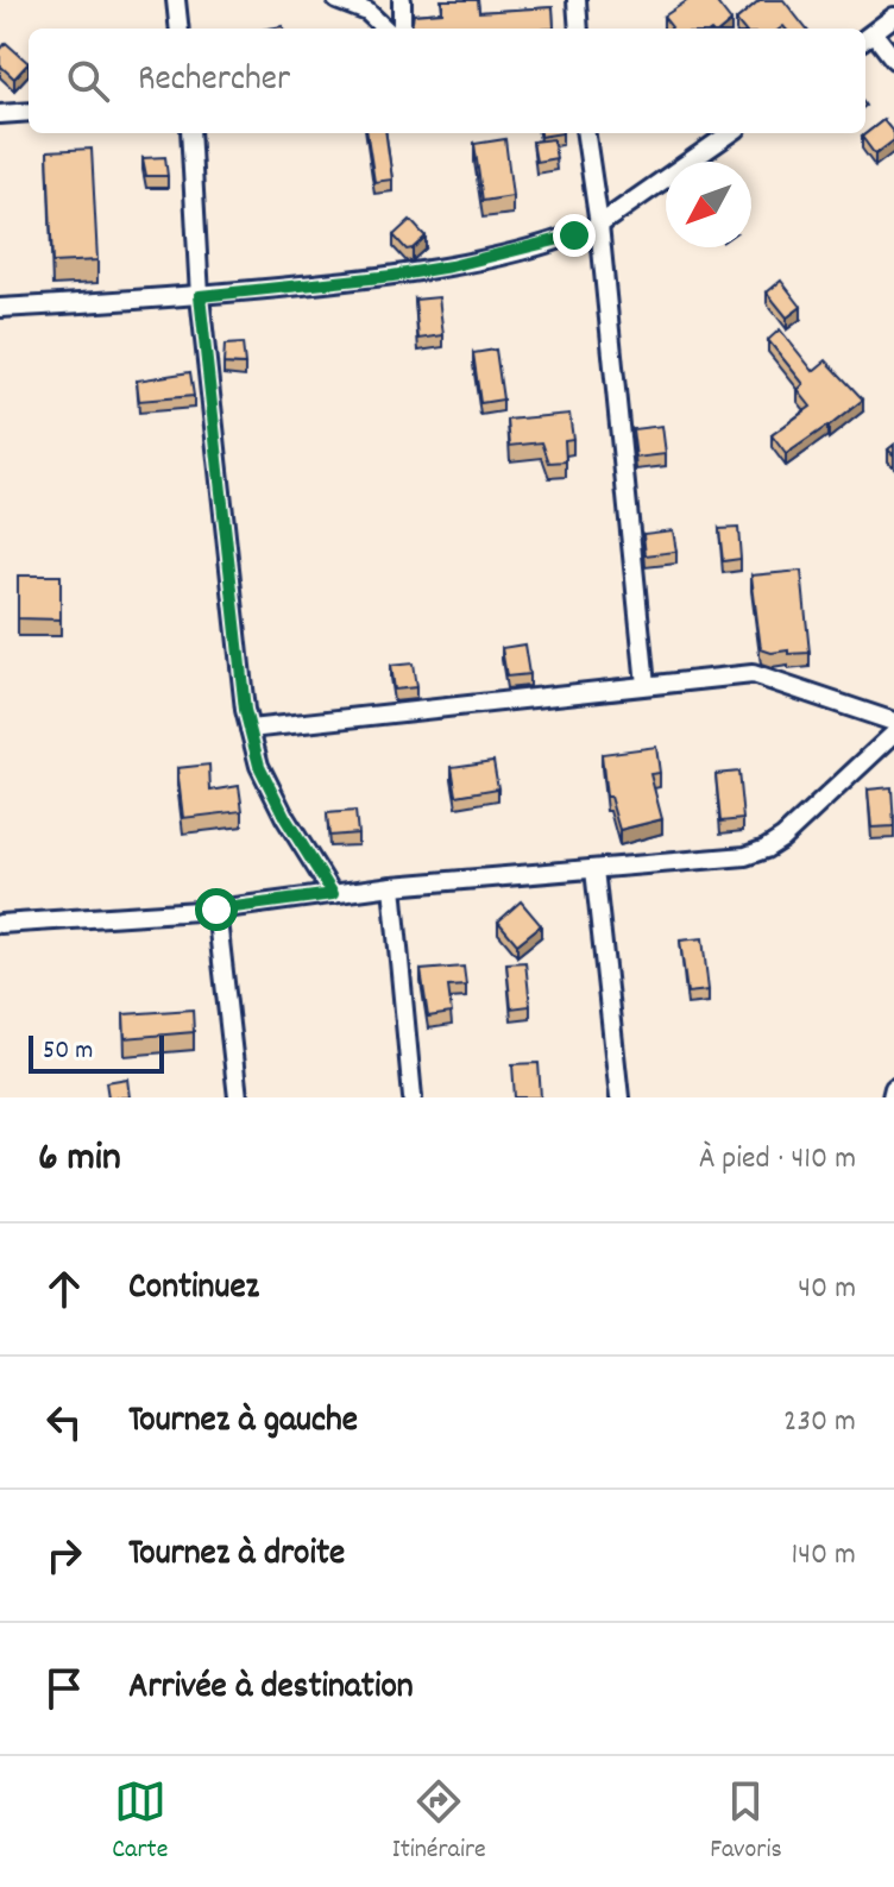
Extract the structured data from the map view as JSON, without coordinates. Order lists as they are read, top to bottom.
{
  "scale_bar": "50 m",
  "north": "bottom left",
  "page": {
    "search": "Rechercher",
    "scale": "50 m",
    "heading": ["6 min", "À pied · 410 m"],
    "list": [
      ["Continuez", "40 m"],
      ["Tournez à gauche", "230 m"],
      ["Tournez à droite", "140 m"],
      "Arrivée à destination"
    ],
    "nav": ["Carte", "Itinéraire", "Favoris"]
  }
}
